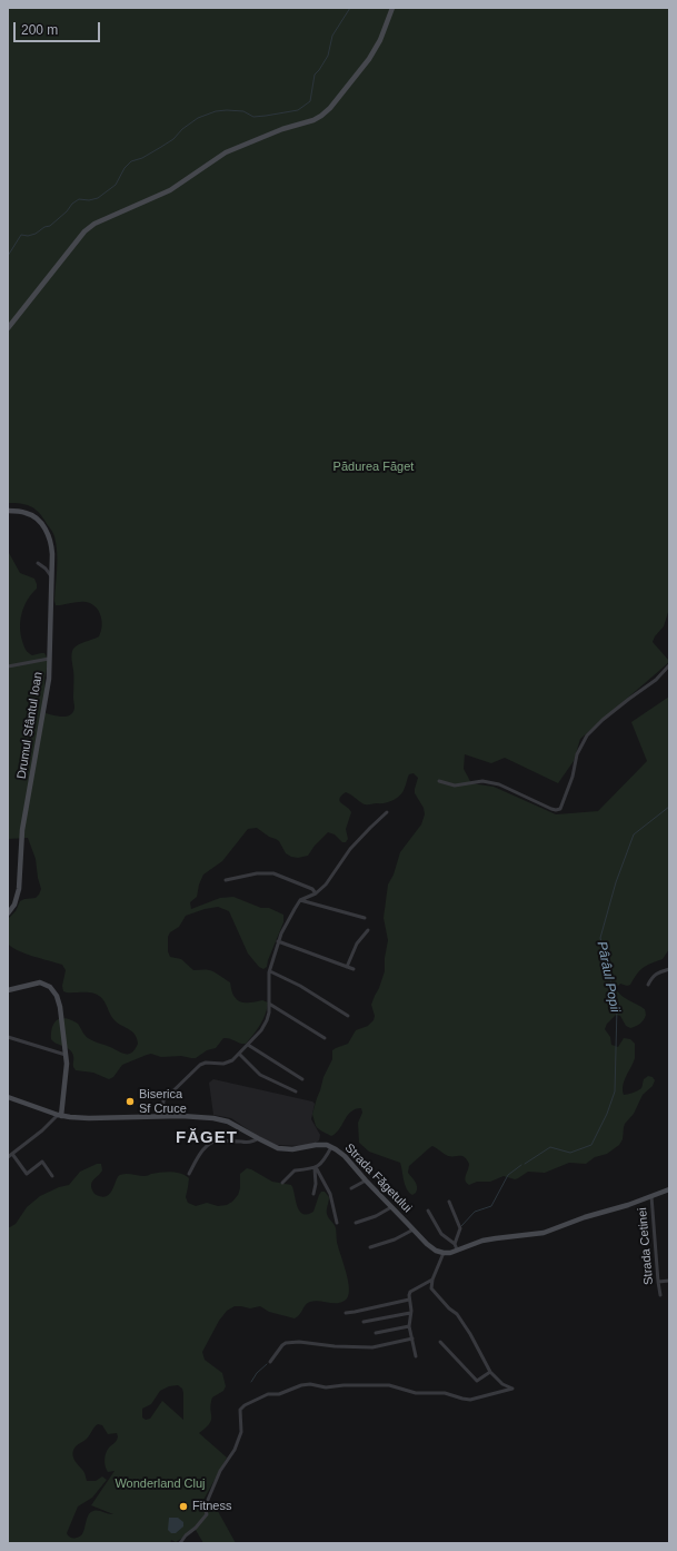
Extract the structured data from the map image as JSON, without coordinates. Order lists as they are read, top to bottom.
{
  "streets": {
    "main road": ["Drumul Sfântul Ioan", "Strada Făgetului"],
    "street": ["Strada Cetinei"]
  },
  "districts": ["FĂGET"],
  "water": ["Pârâul Popii"],
  "parks": ["Pădurea Făget", "Wonderland Cluj"],
  "places": ["Biserica Sf Cruce", "Fitness"],
  "scale_bar": "200 m"
}
